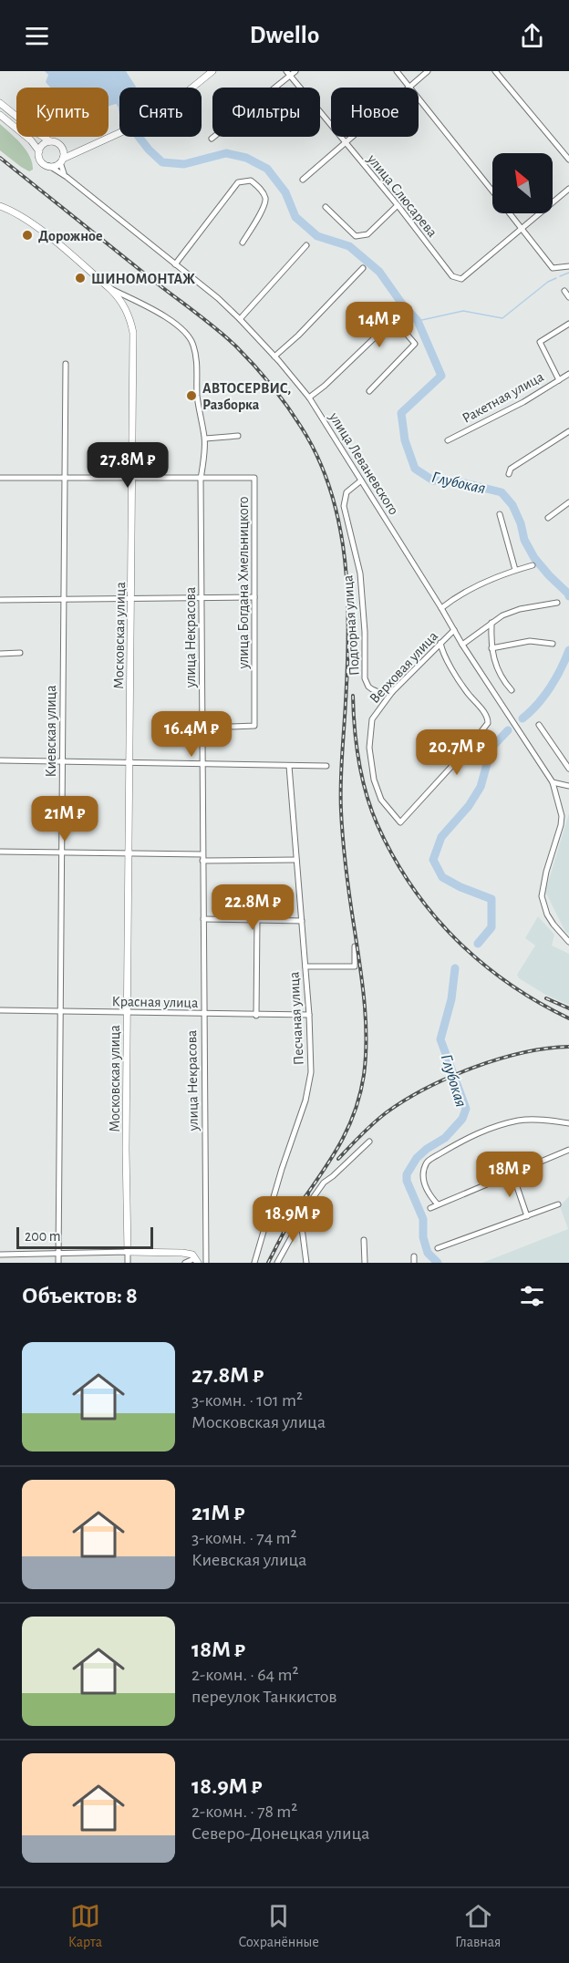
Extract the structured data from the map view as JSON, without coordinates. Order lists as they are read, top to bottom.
{
  "streets": {
    "main road": ["Московская улица"],
    "street": [
      "улица Слюсарева",
      "Ракетная улица",
      "улица Леваневского",
      "улица Богдана Хмельницкого",
      "Подгорная улица",
      "улица Некрасова",
      "Верховая улица",
      "Киевская улица",
      "Красная улица",
      "Песчаная улица"
    ]
  },
  "crossings": [
    ["улица Леваневского", "Подгорная улица"],
    ["улица Леваневского", "Верховая улица"],
    ["улица Богдана Хмельницкого", "Московская улица"],
    ["улица Богдана Хмельницкого", "улица Некрасова"],
    ["улица Богдана Хмельницкого", "Киевская улица"],
    ["Подгорная улица", "Верховая улица"],
    ["Московская улица", "улица Некрасова"],
    ["Московская улица", "Красная улица"],
    ["улица Некрасова", "Красная улица"],
    ["Киевская улица", "Красная улица"],
    ["Красная улица", "Песчаная улица"]
  ],
  "water": ["Глубокая"],
  "places": ["Дорожное", "ШИНОМОНТАЖ", "АВТОСЕРВИС, Разборка"],
  "scale_bar": "200 m",
  "north": "top left",
  "page": {
    "header": "Dwello",
    "chip": [
      "Купить",
      "Снять",
      "Фильтры",
      "Новое"
    ],
    "price": [
      "14M ₽",
      "27.8M ₽",
      "16.4M ₽",
      "20.7M ₽",
      "21M ₽",
      "22.8M ₽",
      "18M ₽",
      "18.9M ₽"
    ],
    "scale": "200 m",
    "heading": "Объектов: 8",
    "list": [
      {
        "name": "27.8M ₽",
        "note": "3-комн. · 101 m² · Московская улица"
      },
      {
        "name": "21M ₽",
        "note": "3-комн. · 74 m² · Киевская улица"
      },
      {
        "name": "18M ₽",
        "note": "2-комн. · 64 m² · переулок Танкистов"
      },
      {
        "name": "18.9M ₽",
        "note": "2-комн. · 78 m² · Северо-Донецкая улица"
      }
    ],
    "tabs": ["Карта", "Сохранённые", "Главная"]
  }
}
